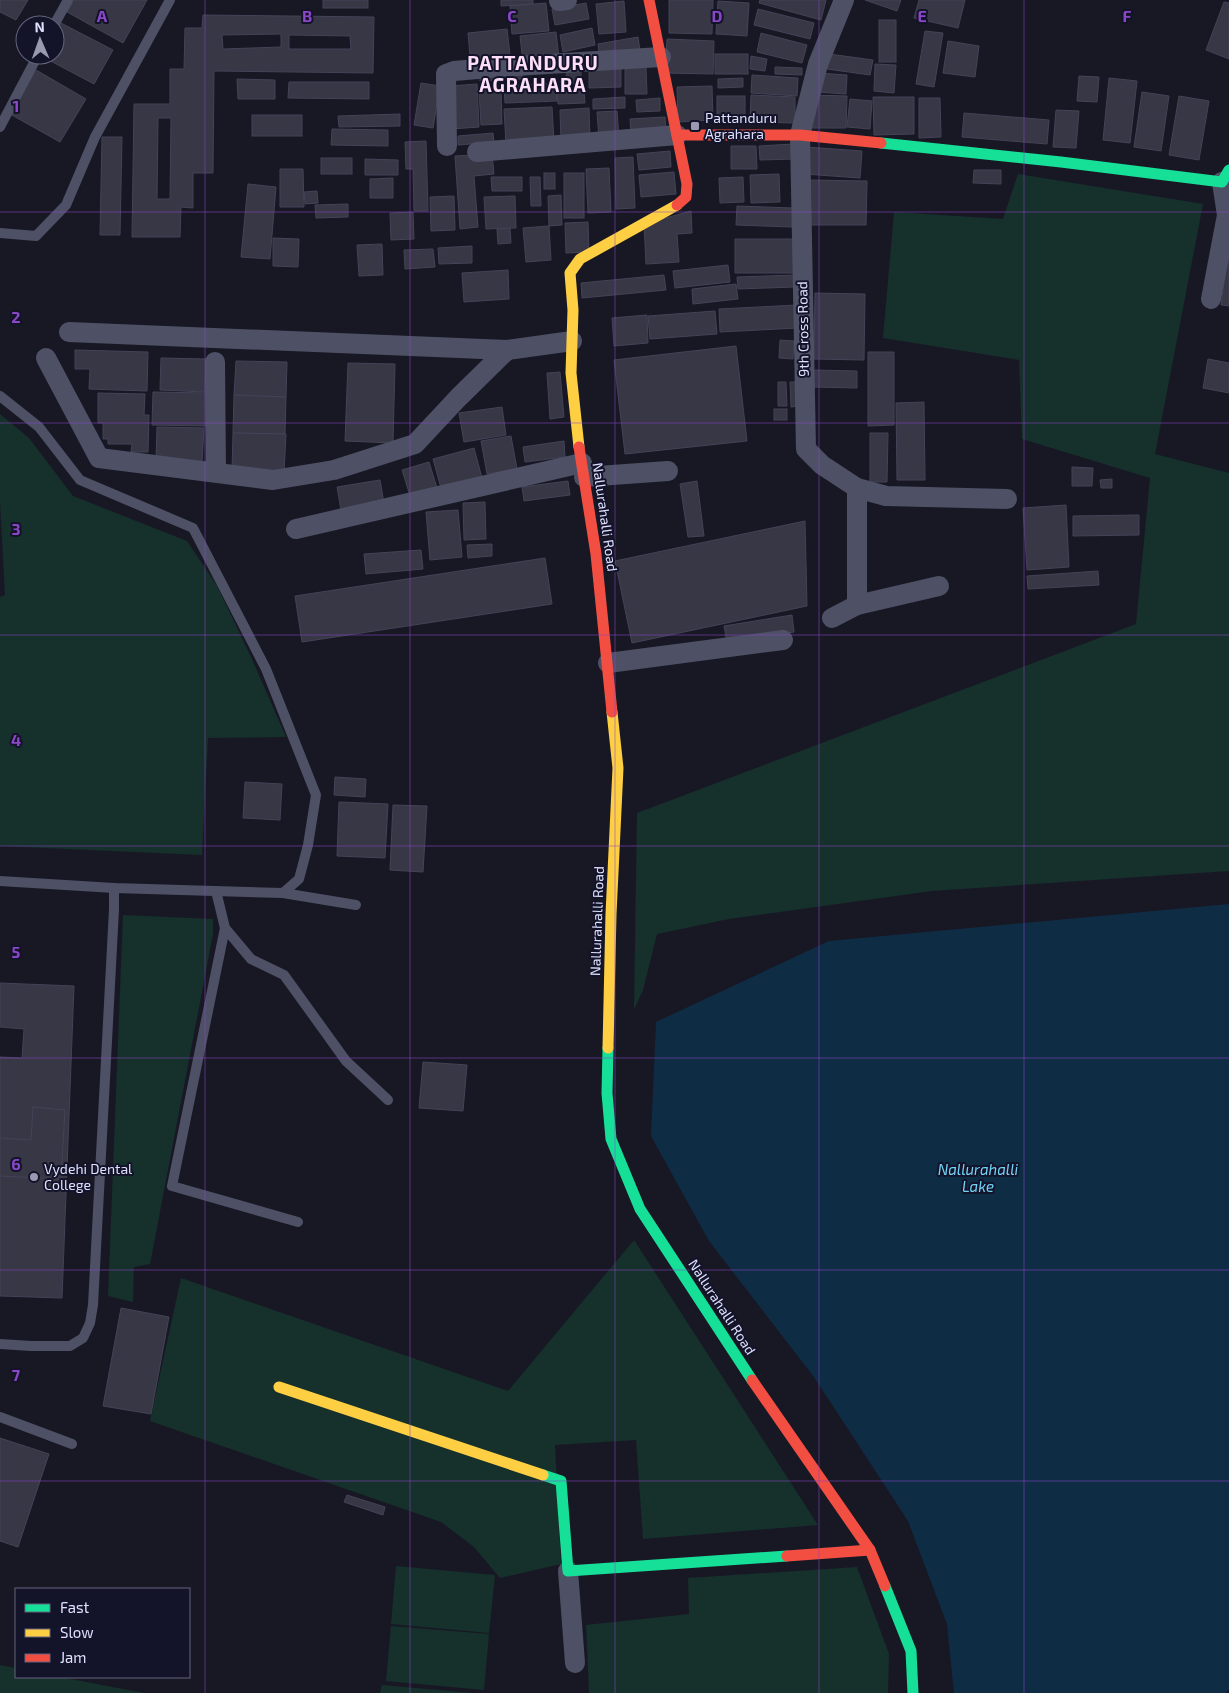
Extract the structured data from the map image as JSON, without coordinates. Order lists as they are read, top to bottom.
{
  "streets": {
    "street": ["9th Cross Road", "Nallurahalli Road"]
  },
  "districts": ["PATTANDURU AGRAHARA"],
  "water": ["Nallurahalli Lake"],
  "places": {
    "transit": ["Pattanduru Agrahara"],
    "other": ["Vydehi Dental College"]
  },
  "legend": ["Fast", "Slow", "Jam"],
  "north": "top",
  "grid": {
    "columns": [
      "A",
      "B",
      "C",
      "D",
      "E",
      "F"
    ],
    "rows": [
      "1",
      "2",
      "3",
      "4",
      "5",
      "6",
      "7"
    ]
  }
}
